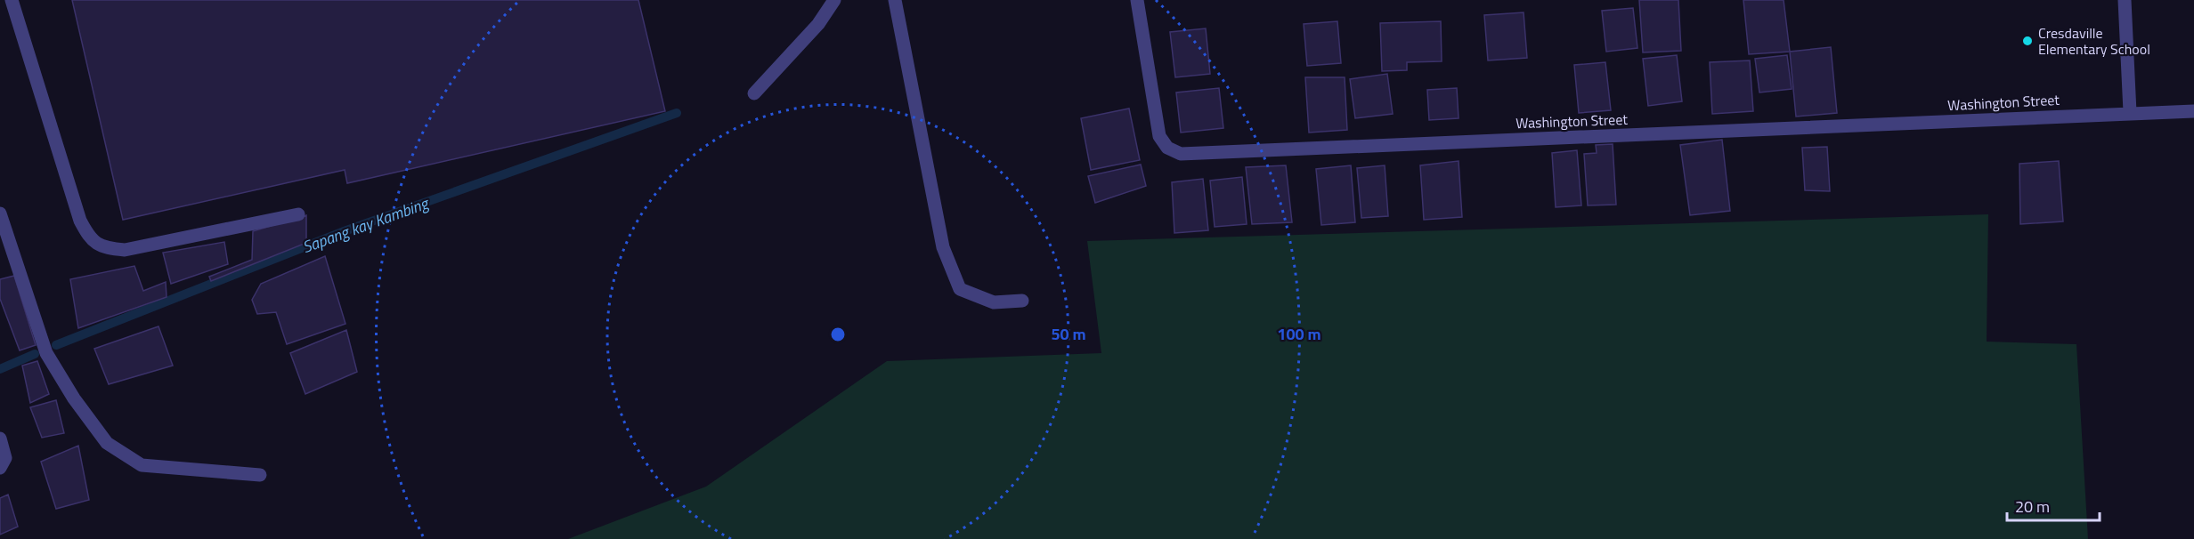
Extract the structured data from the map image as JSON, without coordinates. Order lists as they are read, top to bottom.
{
  "streets": {
    "street": ["Washington Street"]
  },
  "water": ["Sapang kay Kambing"],
  "places": ["Cresdaville Elementary School"],
  "scale_bar": "20 m",
  "rings": ["50 m", "100 m"]
}
